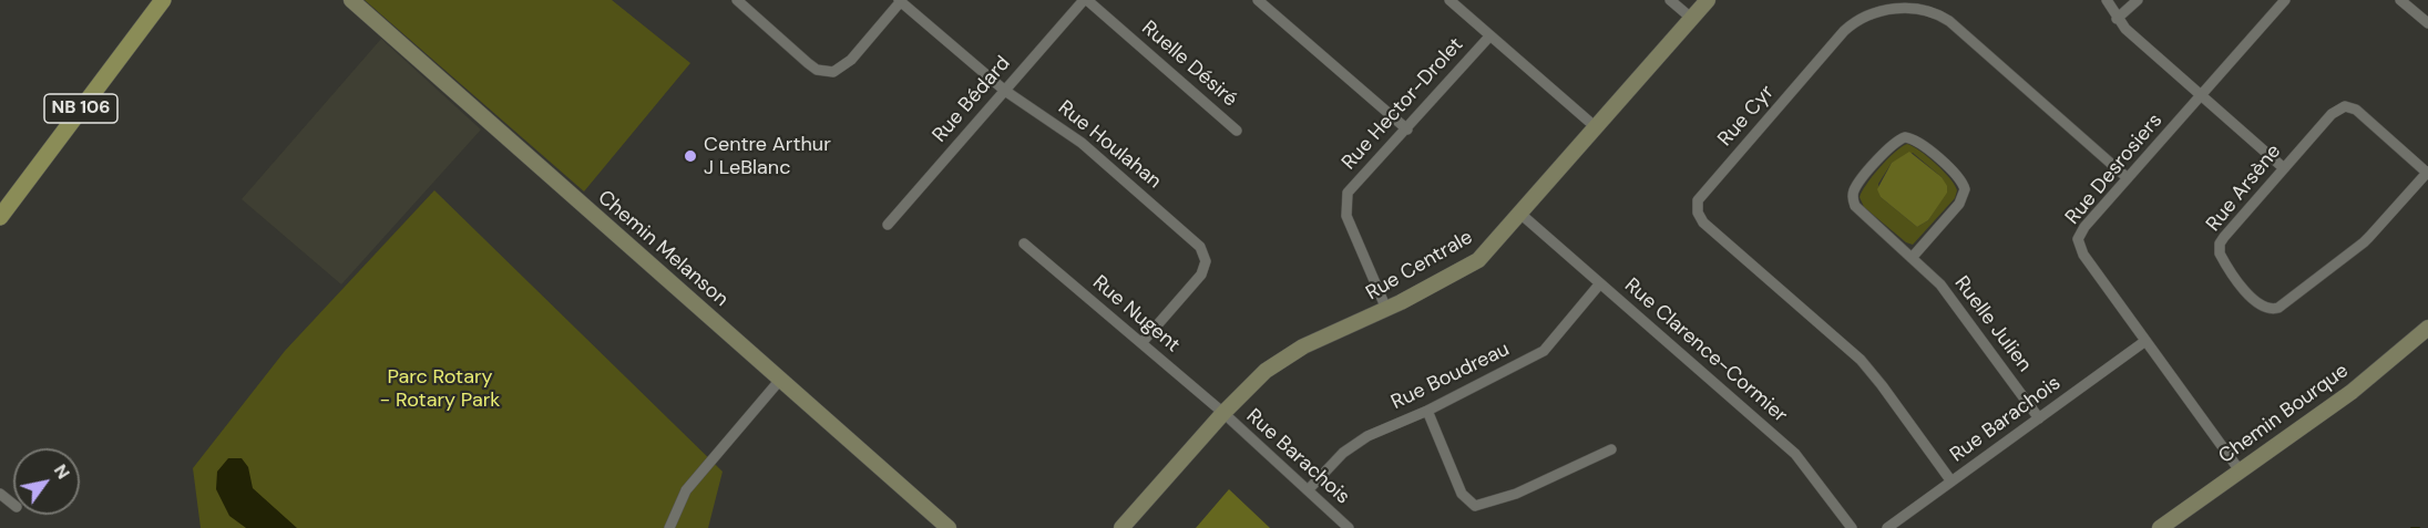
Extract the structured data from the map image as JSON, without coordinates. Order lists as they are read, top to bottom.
{
  "streets": {
    "main road": ["NB 106"],
    "street": [
      "Ruelle Désiré",
      "Rue Bédard",
      "Rue Hector-Drolet",
      "Rue Cyr",
      "Rue Houlahan",
      "Rue Desrosiers",
      "Rue Arsène",
      "Chemin Melanson",
      "Rue Centrale",
      "Rue Nugent",
      "Ruelle Julien",
      "Rue Clarence-Cormier",
      "Rue Boudreau",
      "Chemin Bourque",
      "Rue Barachois"
    ]
  },
  "crossings": [
    ["Ruelle Désiré", "Rue Bédard"],
    ["Rue Bédard", "Rue Houlahan"],
    ["Rue Hector-Drolet", "Rue Centrale"],
    ["Rue Cyr", "Rue Desrosiers"],
    ["Rue Cyr", "Rue Barachois"],
    ["Rue Houlahan", "Rue Nugent"],
    ["Rue Desrosiers", "Chemin Bourque"],
    ["Rue Desrosiers", "Rue Barachois"],
    ["Rue Centrale", "Rue Nugent"],
    ["Rue Centrale", "Rue Clarence-Cormier"],
    ["Rue Centrale", "Rue Barachois"],
    ["Rue Nugent", "Rue Barachois"],
    ["Ruelle Julien", "Rue Barachois"],
    ["Rue Clarence-Cormier", "Rue Boudreau"],
    ["Rue Boudreau", "Rue Barachois"]
  ],
  "parks": ["Parc Rotary - Rotary Park"],
  "places": ["Centre Arthur J LeBlanc"],
  "north": "top right"
}
